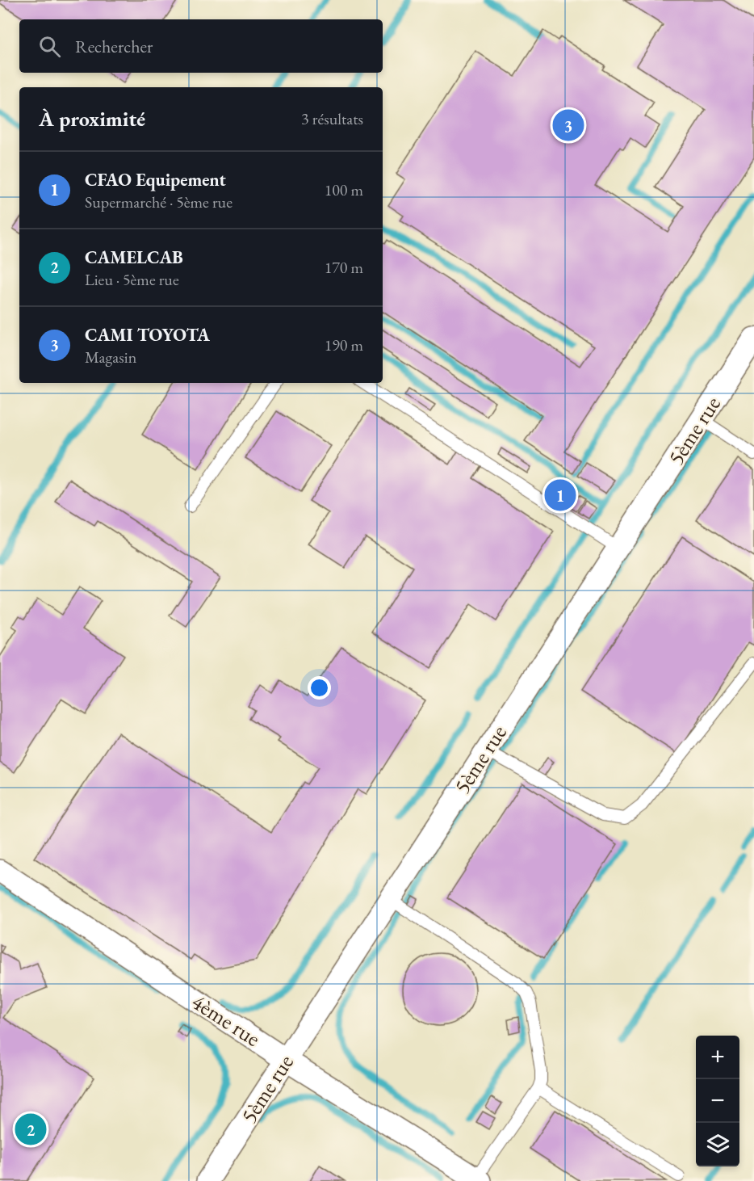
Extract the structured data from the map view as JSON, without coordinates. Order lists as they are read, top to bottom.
{
  "streets": {
    "street": ["5ème rue", "4ème rue"]
  },
  "crossings": [
    ["5ème rue", "4ème rue"]
  ],
  "page": {
    "search": "Rechercher",
    "heading": ["À proximité", "3 résultats"],
    "pins": ["3", "1", "2"],
    "list": [
      {
        "mark": "1",
        "name": "CFAO Equipement",
        "note": "Supermarché · 5ème rue",
        "value": "100 m"
      },
      {
        "mark": "2",
        "name": "CAMELCAB",
        "note": "Lieu · 5ème rue",
        "value": "170 m"
      },
      {
        "mark": "3",
        "name": "CAMI TOYOTA",
        "note": "Magasin",
        "value": "190 m"
      }
    ],
    "map_buttons": ["+", "−"]
  }
}
